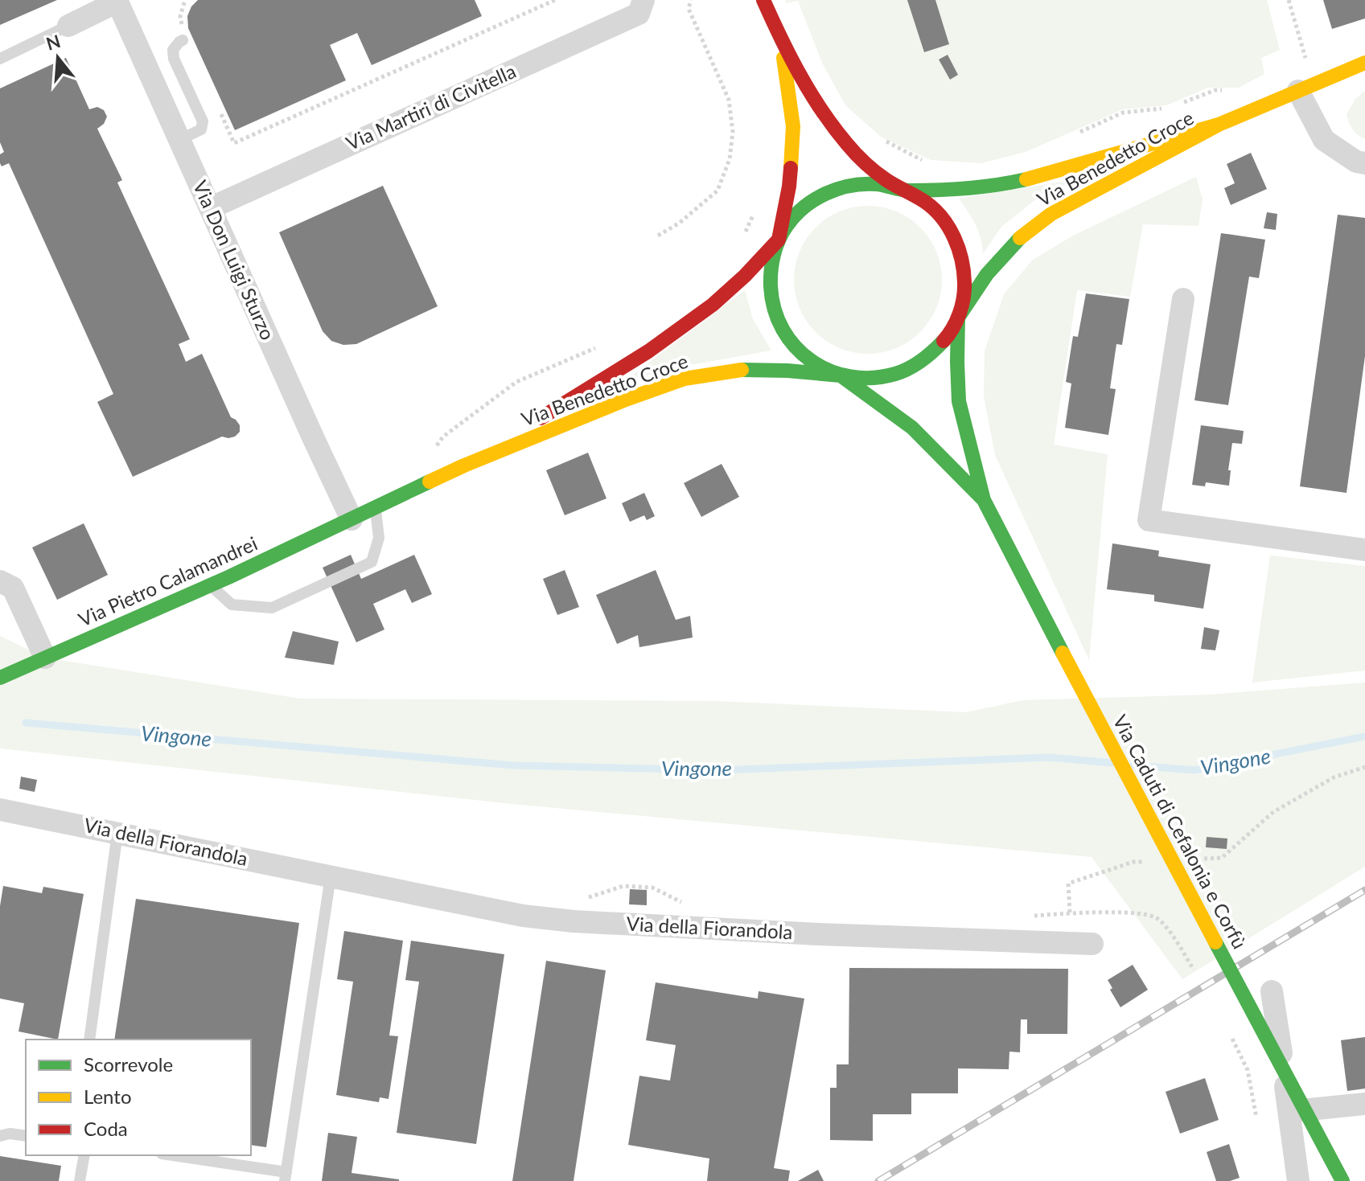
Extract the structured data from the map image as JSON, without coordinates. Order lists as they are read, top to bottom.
{
  "streets": {
    "main road": ["Via Benedetto Croce", "Via Pietro Calamandrei", "Via Caduti di Cefalonia e Corfù"],
    "street": ["Via Martiri di Civitella", "Via Don Luigi Sturzo", "Via della Fiorandola"]
  },
  "crossings": [
    ["Via Martiri di Civitella", "Via Don Luigi Sturzo"],
    ["Via Benedetto Croce", "Via Don Luigi Sturzo"],
    ["Via Benedetto Croce", "Via Pietro Calamandrei"],
    ["Via Benedetto Croce", "Via Caduti di Cefalonia e Corfù"],
    ["Via Don Luigi Sturzo", "Via Pietro Calamandrei"]
  ],
  "water": ["Vingone"],
  "legend": ["Scorrevole", "Lento", "Coda"],
  "north": "top"
}
